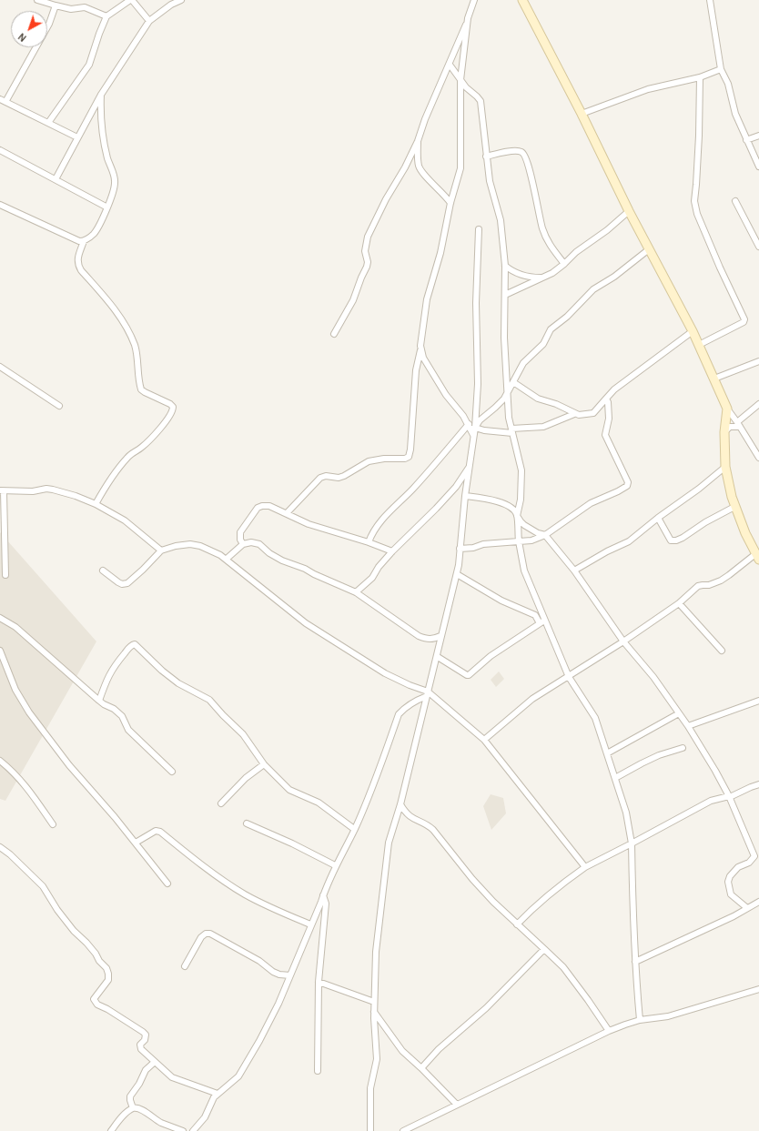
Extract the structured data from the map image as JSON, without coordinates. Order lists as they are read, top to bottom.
{
  "north": "bottom left"
}
